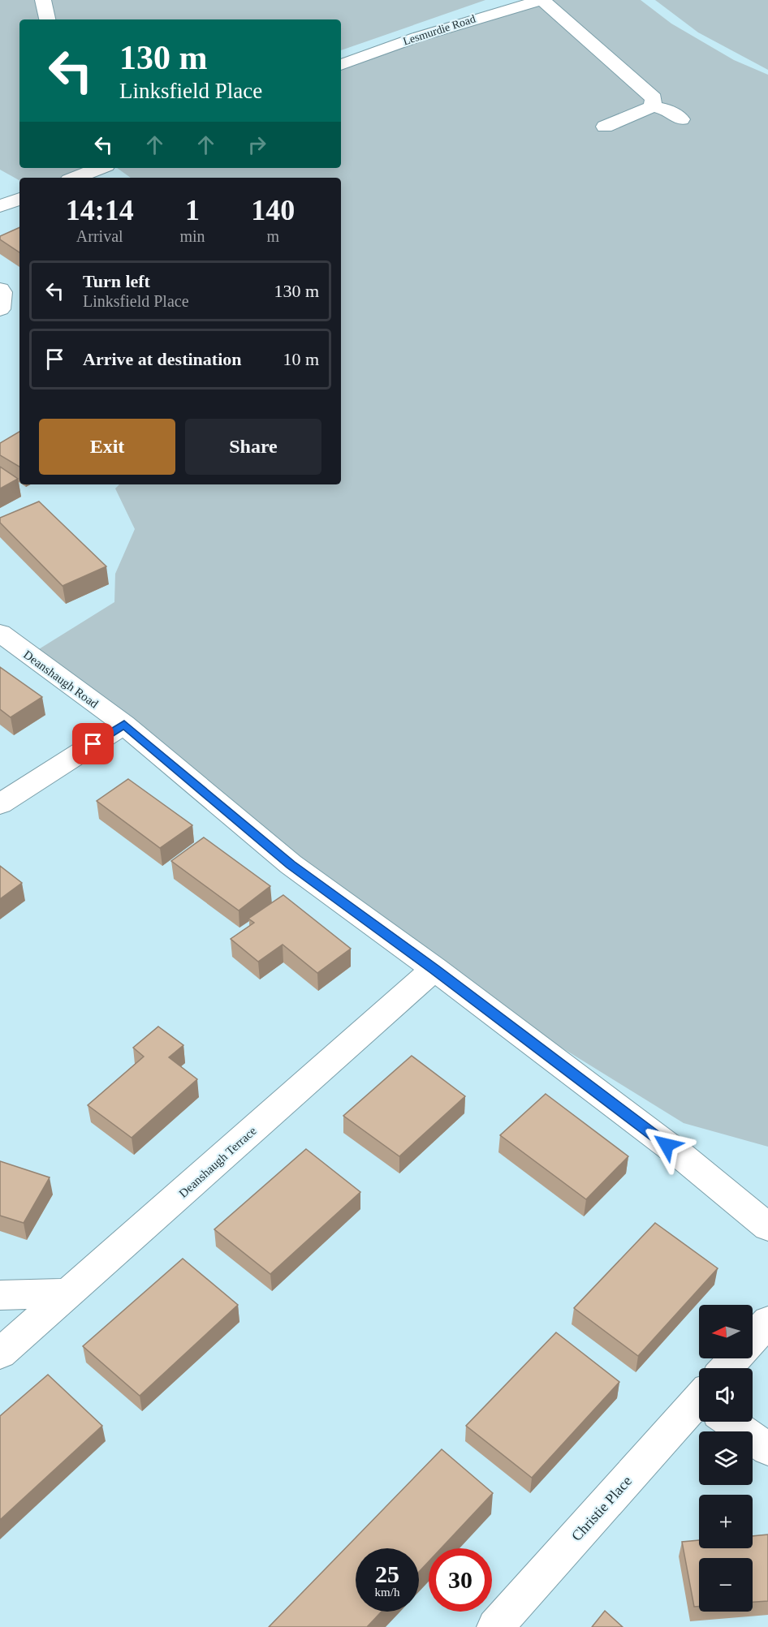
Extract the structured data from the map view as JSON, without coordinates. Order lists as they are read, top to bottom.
{
  "streets": {
    "street": [
      "Lesmurdie Road",
      "Deanshaugh Road",
      "Deanshaugh Terrace",
      "Christie Place"
    ]
  },
  "crossings": [
    ["Deanshaugh Road", "Deanshaugh Terrace"]
  ],
  "north": "left",
  "page": {
    "turn": ["130 m", "Linksfield Place"],
    "eta": [
      "14:14",
      "Arrival",
      "1",
      "min",
      "140",
      "m"
    ],
    "list": [
      {
        "name": "Turn left",
        "note": "Linksfield Place",
        "value": "130 m"
      },
      {
        "name": "Arrive at destination",
        "value": "10 m"
      }
    ],
    "buttons": ["Exit", "Share"],
    "map_buttons": ["+", "−"],
    "speed": "25 km/h",
    "limit": "30"
  }
}
